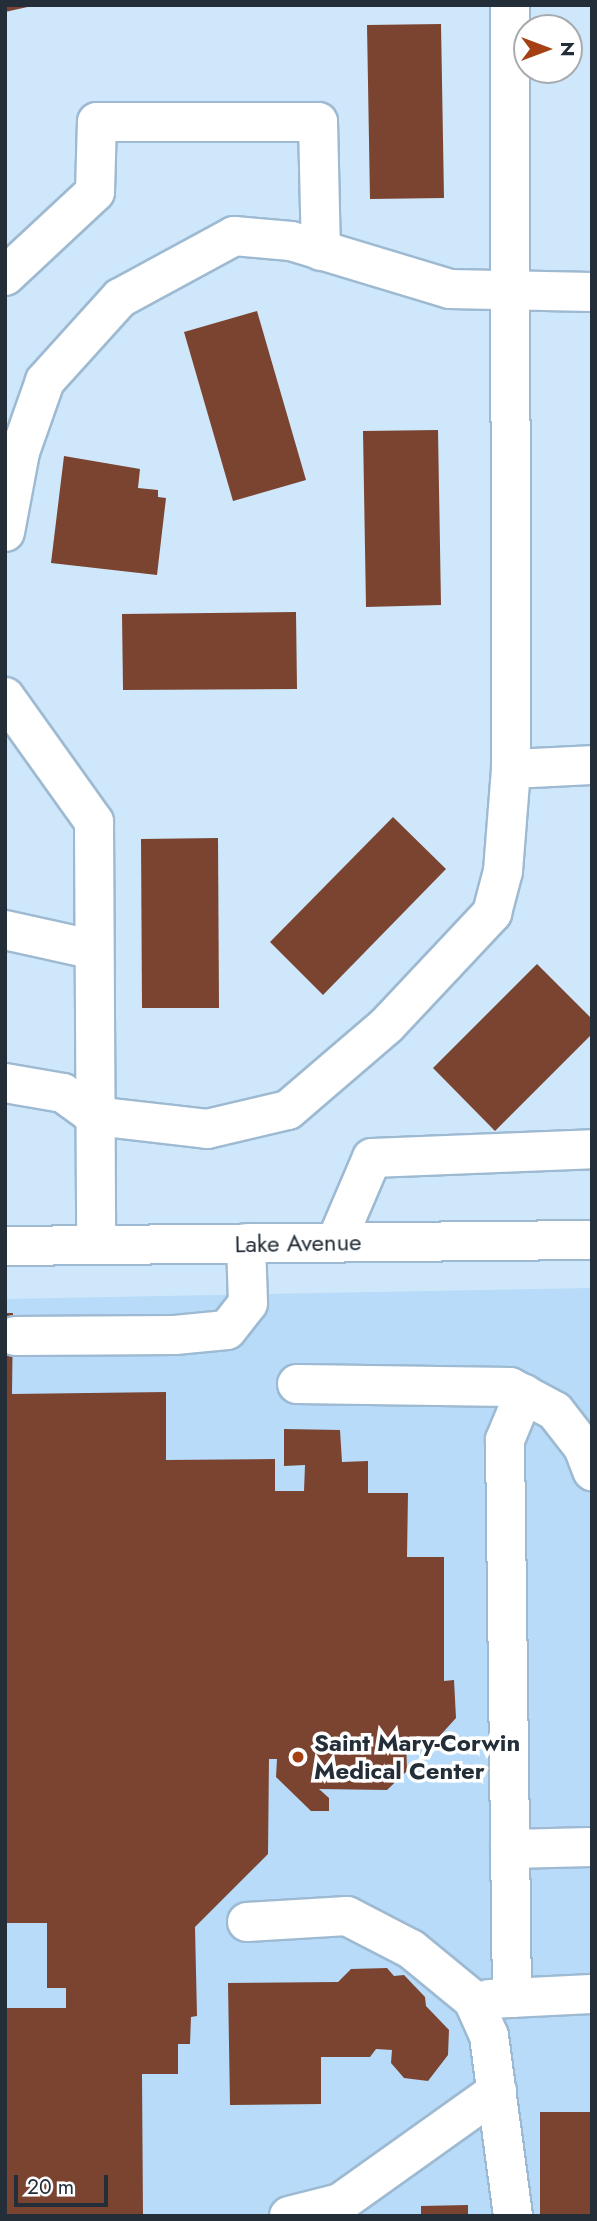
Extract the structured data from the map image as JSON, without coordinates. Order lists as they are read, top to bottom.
{
  "streets": {
    "main road": ["Lake Avenue"]
  },
  "places": ["Saint Mary-Corwin Medical Center"],
  "scale_bar": "20 m",
  "north": "right"
}
